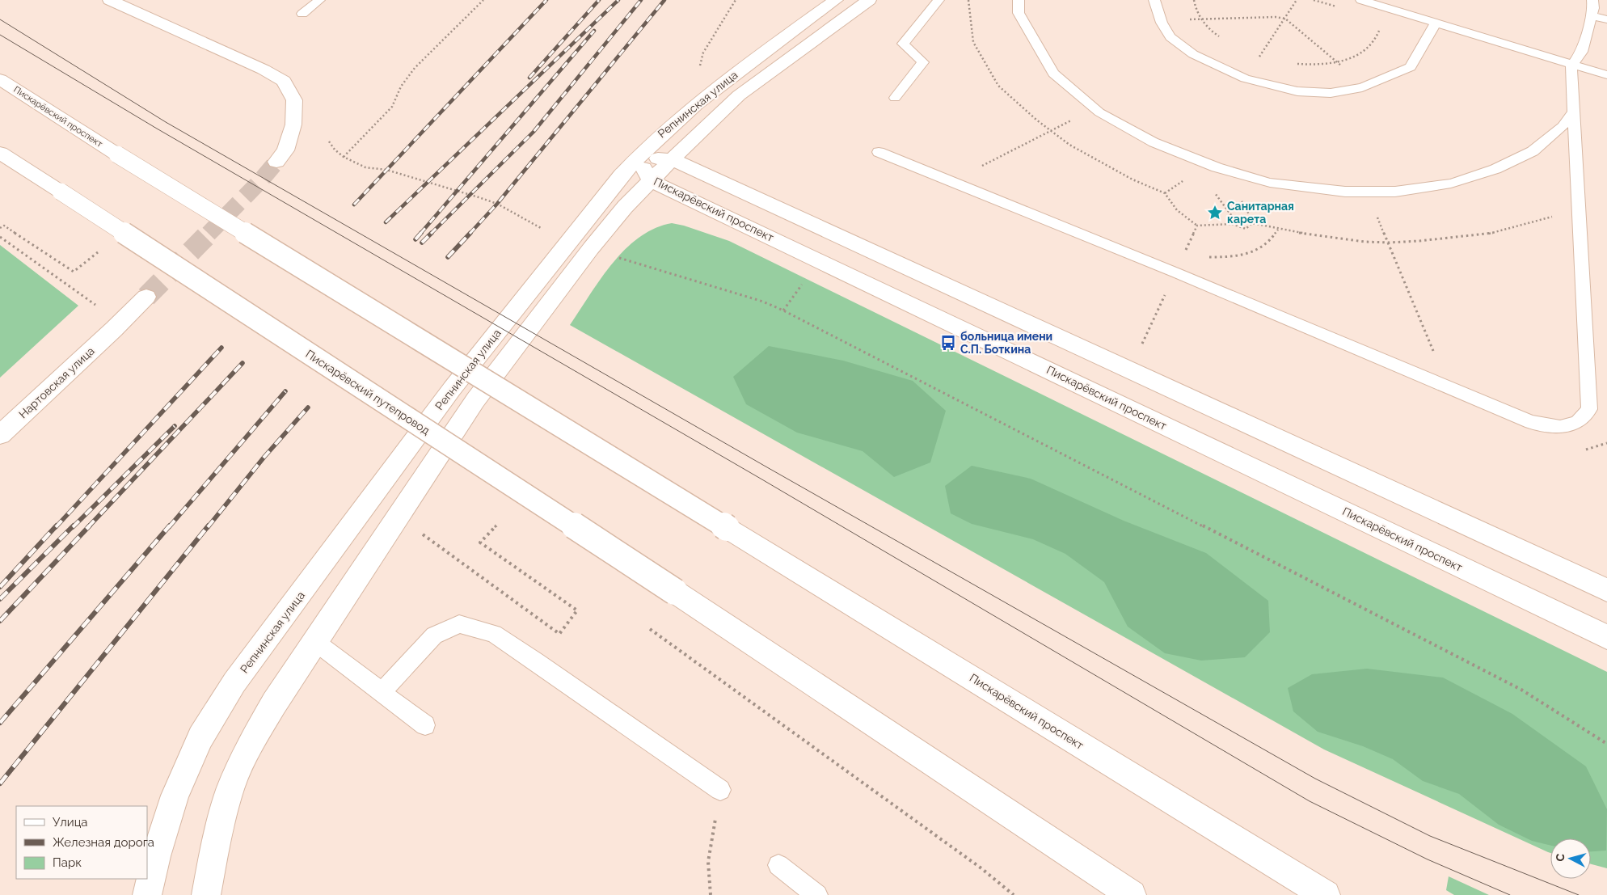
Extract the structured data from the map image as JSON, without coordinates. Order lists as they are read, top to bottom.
{
  "streets": {
    "street": [
      "Репнинская улица",
      "Пискарёвский проспект",
      "Нартовская улица",
      "Пискарёвский путепровод"
    ]
  },
  "crossings": [
    ["Репнинская улица", "Пискарёвский проспект"]
  ],
  "places": {
    "place": ["Санитарная карета"],
    "bus stop": ["больница имени С.П. Боткина"]
  },
  "legend": ["Улица", "Железная дорога", "Парк"],
  "north": "left"
}
